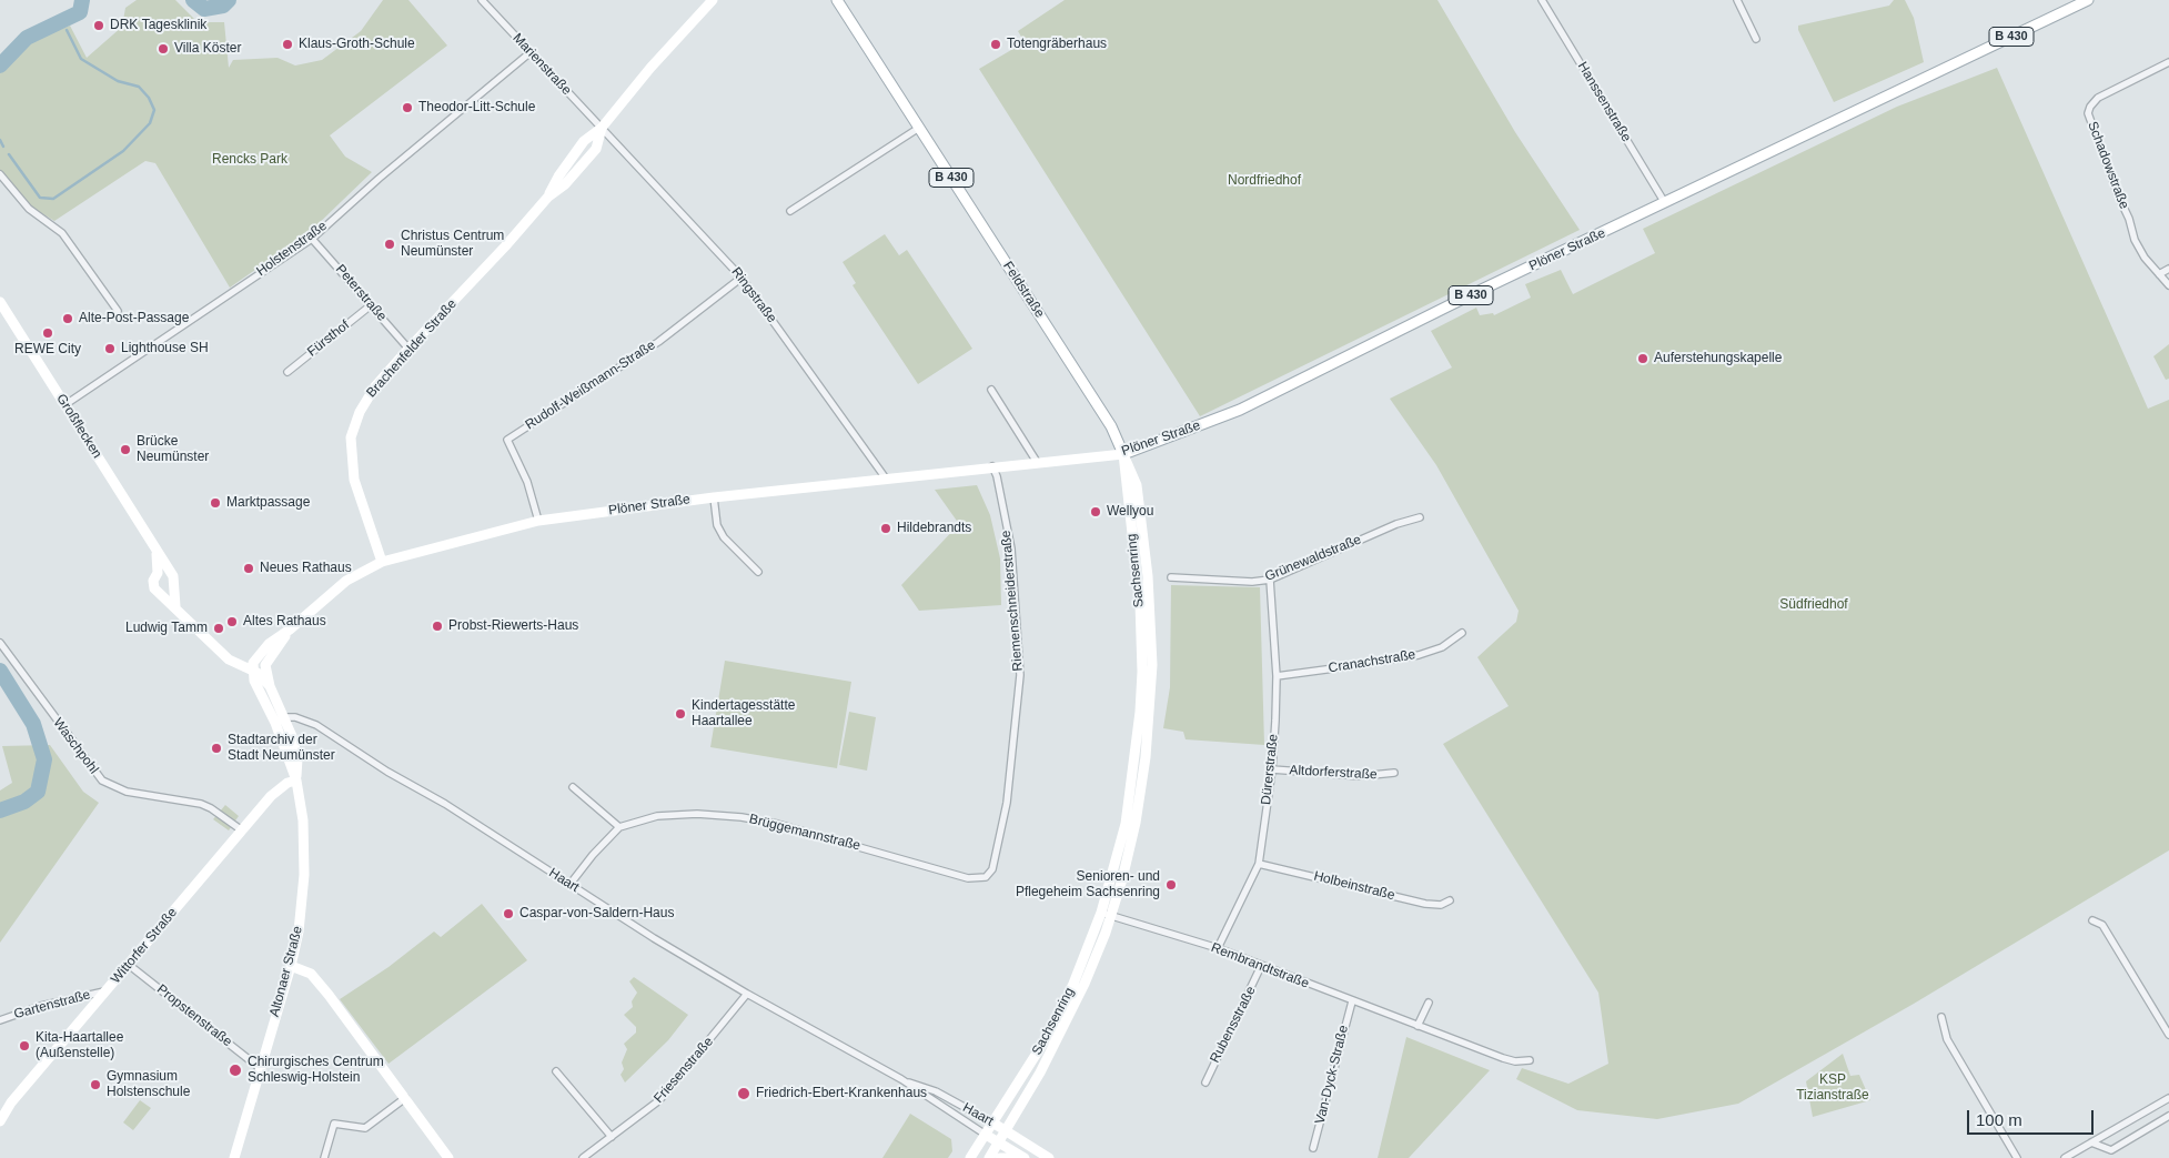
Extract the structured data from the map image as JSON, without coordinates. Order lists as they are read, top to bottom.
{
  "streets": {
    "main road": [
      "B 430",
      "Plöner Straße",
      "Feldstraße",
      "Brachenfelder Straße",
      "Großflecken",
      "Sachsenring",
      "Haart",
      "Wittorfer Straße",
      "Altonaer Straße"
    ],
    "street": [
      "Marienstraße",
      "Hanssenstraße",
      "Schadowstraße",
      "Holstenstraße",
      "Peterstraße",
      "Ringstraße",
      "Fürsthof",
      "Rudolf-Weißmann-Straße",
      "Grünewaldstraße",
      "Riemenschneiderstraße",
      "Cranachstraße",
      "Waschpohl",
      "Dürerstraße",
      "Altdorferstraße",
      "Brüggemannstraße",
      "Holbeinstraße",
      "Rembrandtstraße",
      "Gartenstraße",
      "Propstenstraße",
      "Rubensstraße",
      "Friesenstraße",
      "Van-Dyck-Straße"
    ]
  },
  "crossings": [
    ["Marienstraße", "Holstenstraße"],
    ["Marienstraße", "Ringstraße"],
    ["Marienstraße", "Brachenfelder Straße"],
    ["Hanssenstraße", "Plöner Straße"],
    ["Holstenstraße", "Peterstraße"],
    ["Holstenstraße", "Großflecken"],
    ["Plöner Straße", "Feldstraße"],
    ["Plöner Straße", "Ringstraße"],
    ["Plöner Straße", "Brachenfelder Straße"],
    ["Plöner Straße", "Rudolf-Weißmann-Straße"],
    ["Plöner Straße", "Sachsenring"],
    ["Plöner Straße", "Riemenschneiderstraße"],
    ["Plöner Straße", "Altonaer Straße"],
    ["Feldstraße", "Sachsenring"],
    ["Peterstraße", "Fürsthof"],
    ["Peterstraße", "Brachenfelder Straße"],
    ["Ringstraße", "Brachenfelder Straße"],
    ["Ringstraße", "Rudolf-Weißmann-Straße"],
    ["Grünewaldstraße", "Dürerstraße"],
    ["Sachsenring", "Haart"],
    ["Sachsenring", "Rembrandtstraße"],
    ["Riemenschneiderstraße", "Brüggemannstraße"],
    ["Cranachstraße", "Dürerstraße"],
    ["Waschpohl", "Wittorfer Straße"],
    ["Dürerstraße", "Altdorferstraße"],
    ["Dürerstraße", "Holbeinstraße"],
    ["Dürerstraße", "Rembrandtstraße"],
    ["Brüggemannstraße", "Haart"],
    ["Haart", "Altonaer Straße"],
    ["Haart", "Friesenstraße"],
    ["Wittorfer Straße", "Altonaer Straße"],
    ["Wittorfer Straße", "Gartenstraße"],
    ["Wittorfer Straße", "Propstenstraße"],
    ["Rembrandtstraße", "Rubensstraße"],
    ["Rembrandtstraße", "Van-Dyck-Straße"],
    ["Altonaer Straße", "Propstenstraße"]
  ],
  "parks": [
    "Rencks Park",
    "Nordfriedhof",
    "Südfriedhof",
    "KSP Tizianstraße"
  ],
  "places": [
    "DRK Tagesklinik",
    "Klaus-Groth-Schule",
    "Totengräberhaus",
    "Villa Köster",
    "Theodor-Litt-Schule",
    "Christus Centrum Neumünster",
    "Alte-Post-Passage",
    "REWE City",
    "Lighthouse SH",
    "Auferstehungskapelle",
    "Brücke Neumünster",
    "Marktpassage",
    "Wellyou",
    "Hildebrandts",
    "Neues Rathaus",
    "Altes Rathaus",
    "Probst-Riewerts-Haus",
    "Ludwig Tamm",
    "Kindertagesstätte Haartallee",
    "Stadtarchiv der Stadt Neumünster",
    "Senioren- und Pflegeheim Sachsenring",
    "Caspar-von-Saldern-Haus",
    "Kita-Haartallee (Außenstelle)",
    "Chirurgisches Centrum Schleswig-Holstein",
    "Gymnasium Holstenschule",
    "Friedrich-Ebert-Krankenhaus"
  ],
  "scale_bar": "100 m"
}
